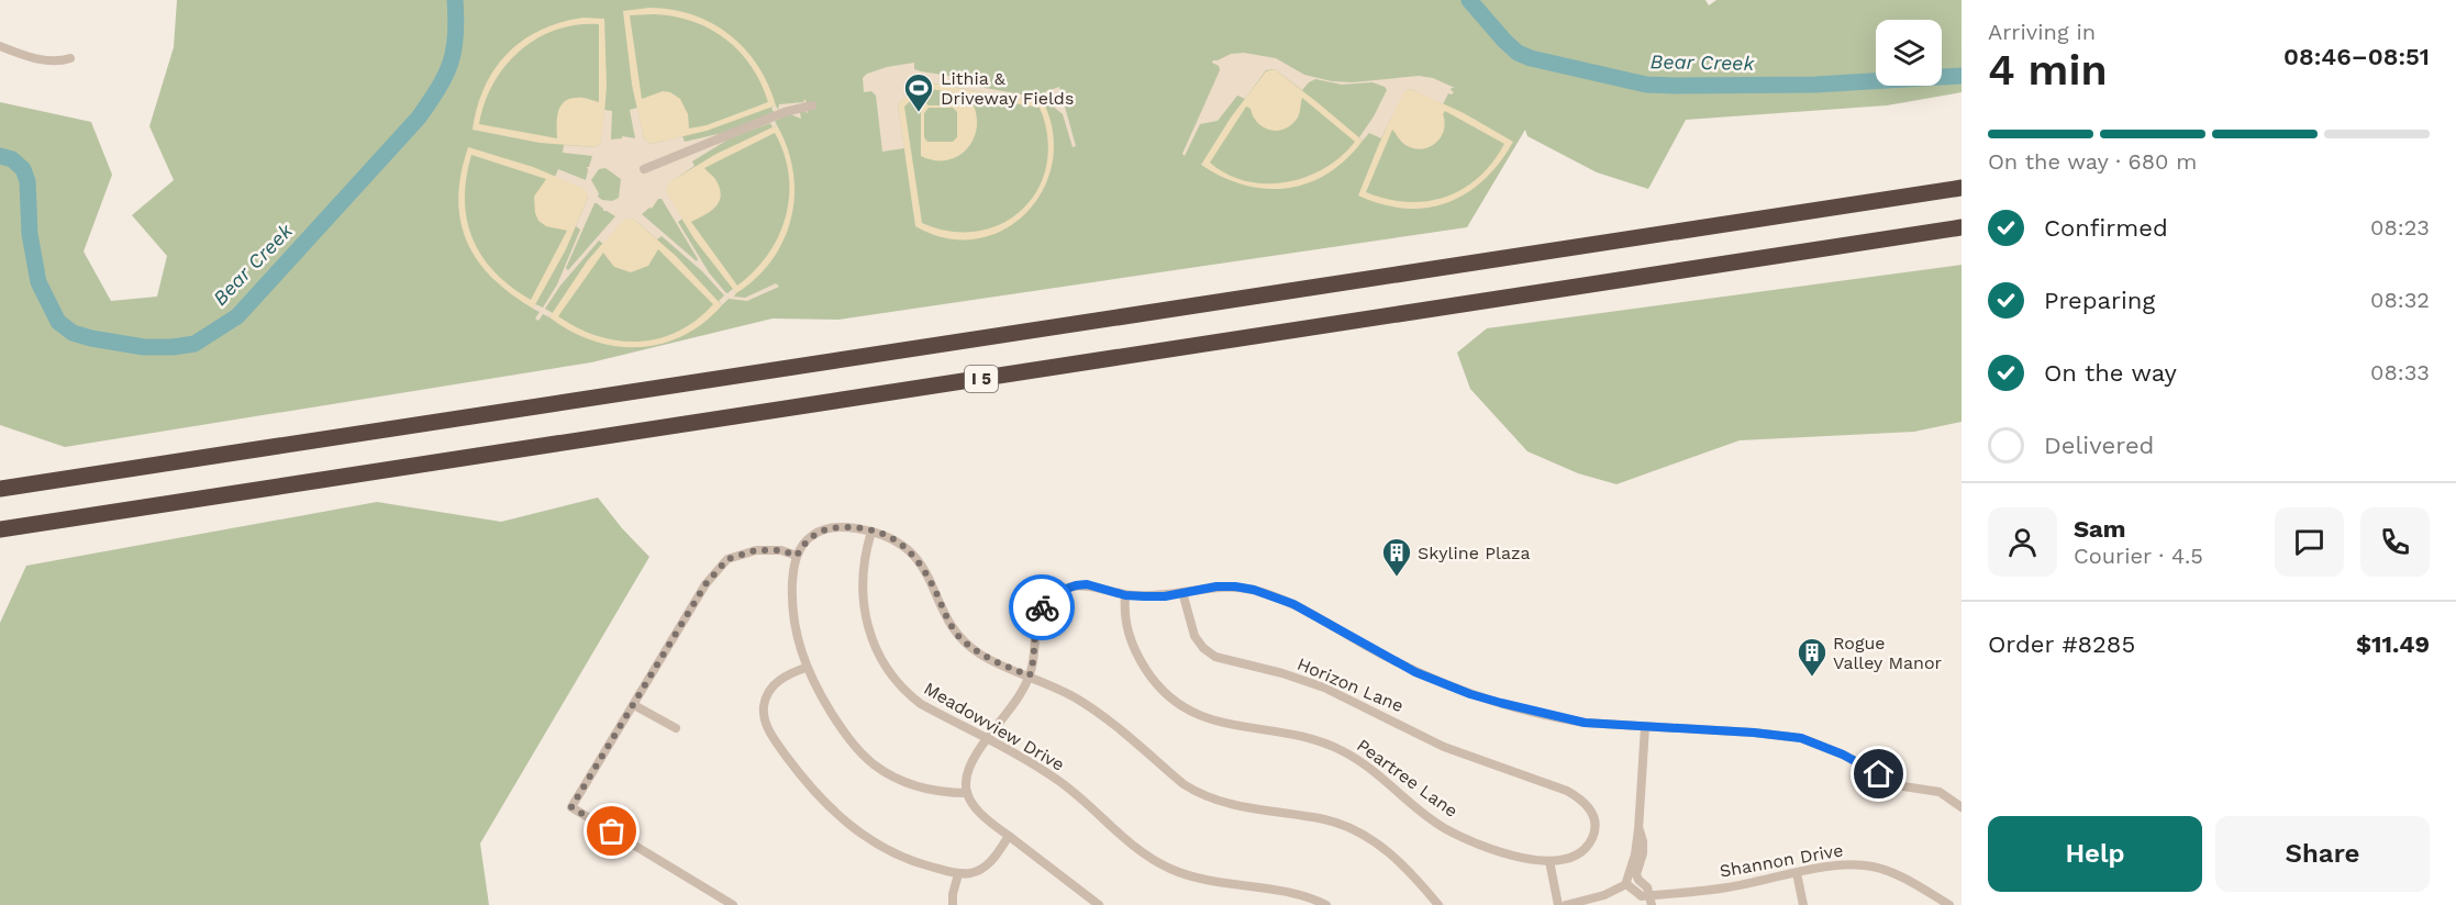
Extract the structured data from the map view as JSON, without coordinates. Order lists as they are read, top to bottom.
{
  "streets": {
    "highway": ["I 5"],
    "street": [
      "Horizon Lane",
      "Meadowview Drive",
      "Peartree Lane",
      "Shannon Drive"
    ]
  },
  "crossings": [
    ["Horizon Lane", "Peartree Lane"]
  ],
  "water": ["Bear Creek"],
  "places": {
    "sports": ["Lithia & Driveway Fields"],
    "building": ["Skyline Plaza", "Rogue Valley Manor"]
  },
  "page": {
    "heading": ["4 min", "Arriving in", "08:46–08:51"],
    "panel": [
      "Sam",
      "Courier · 4.5",
      "Order #8285",
      "$11.49"
    ],
    "bar": "On the way · 680 m",
    "list": [
      ["Confirmed", "08:23"],
      ["Preparing", "08:32"],
      ["On the way", "08:33"],
      "Delivered"
    ],
    "buttons": ["Help", "Share"]
  }
}
